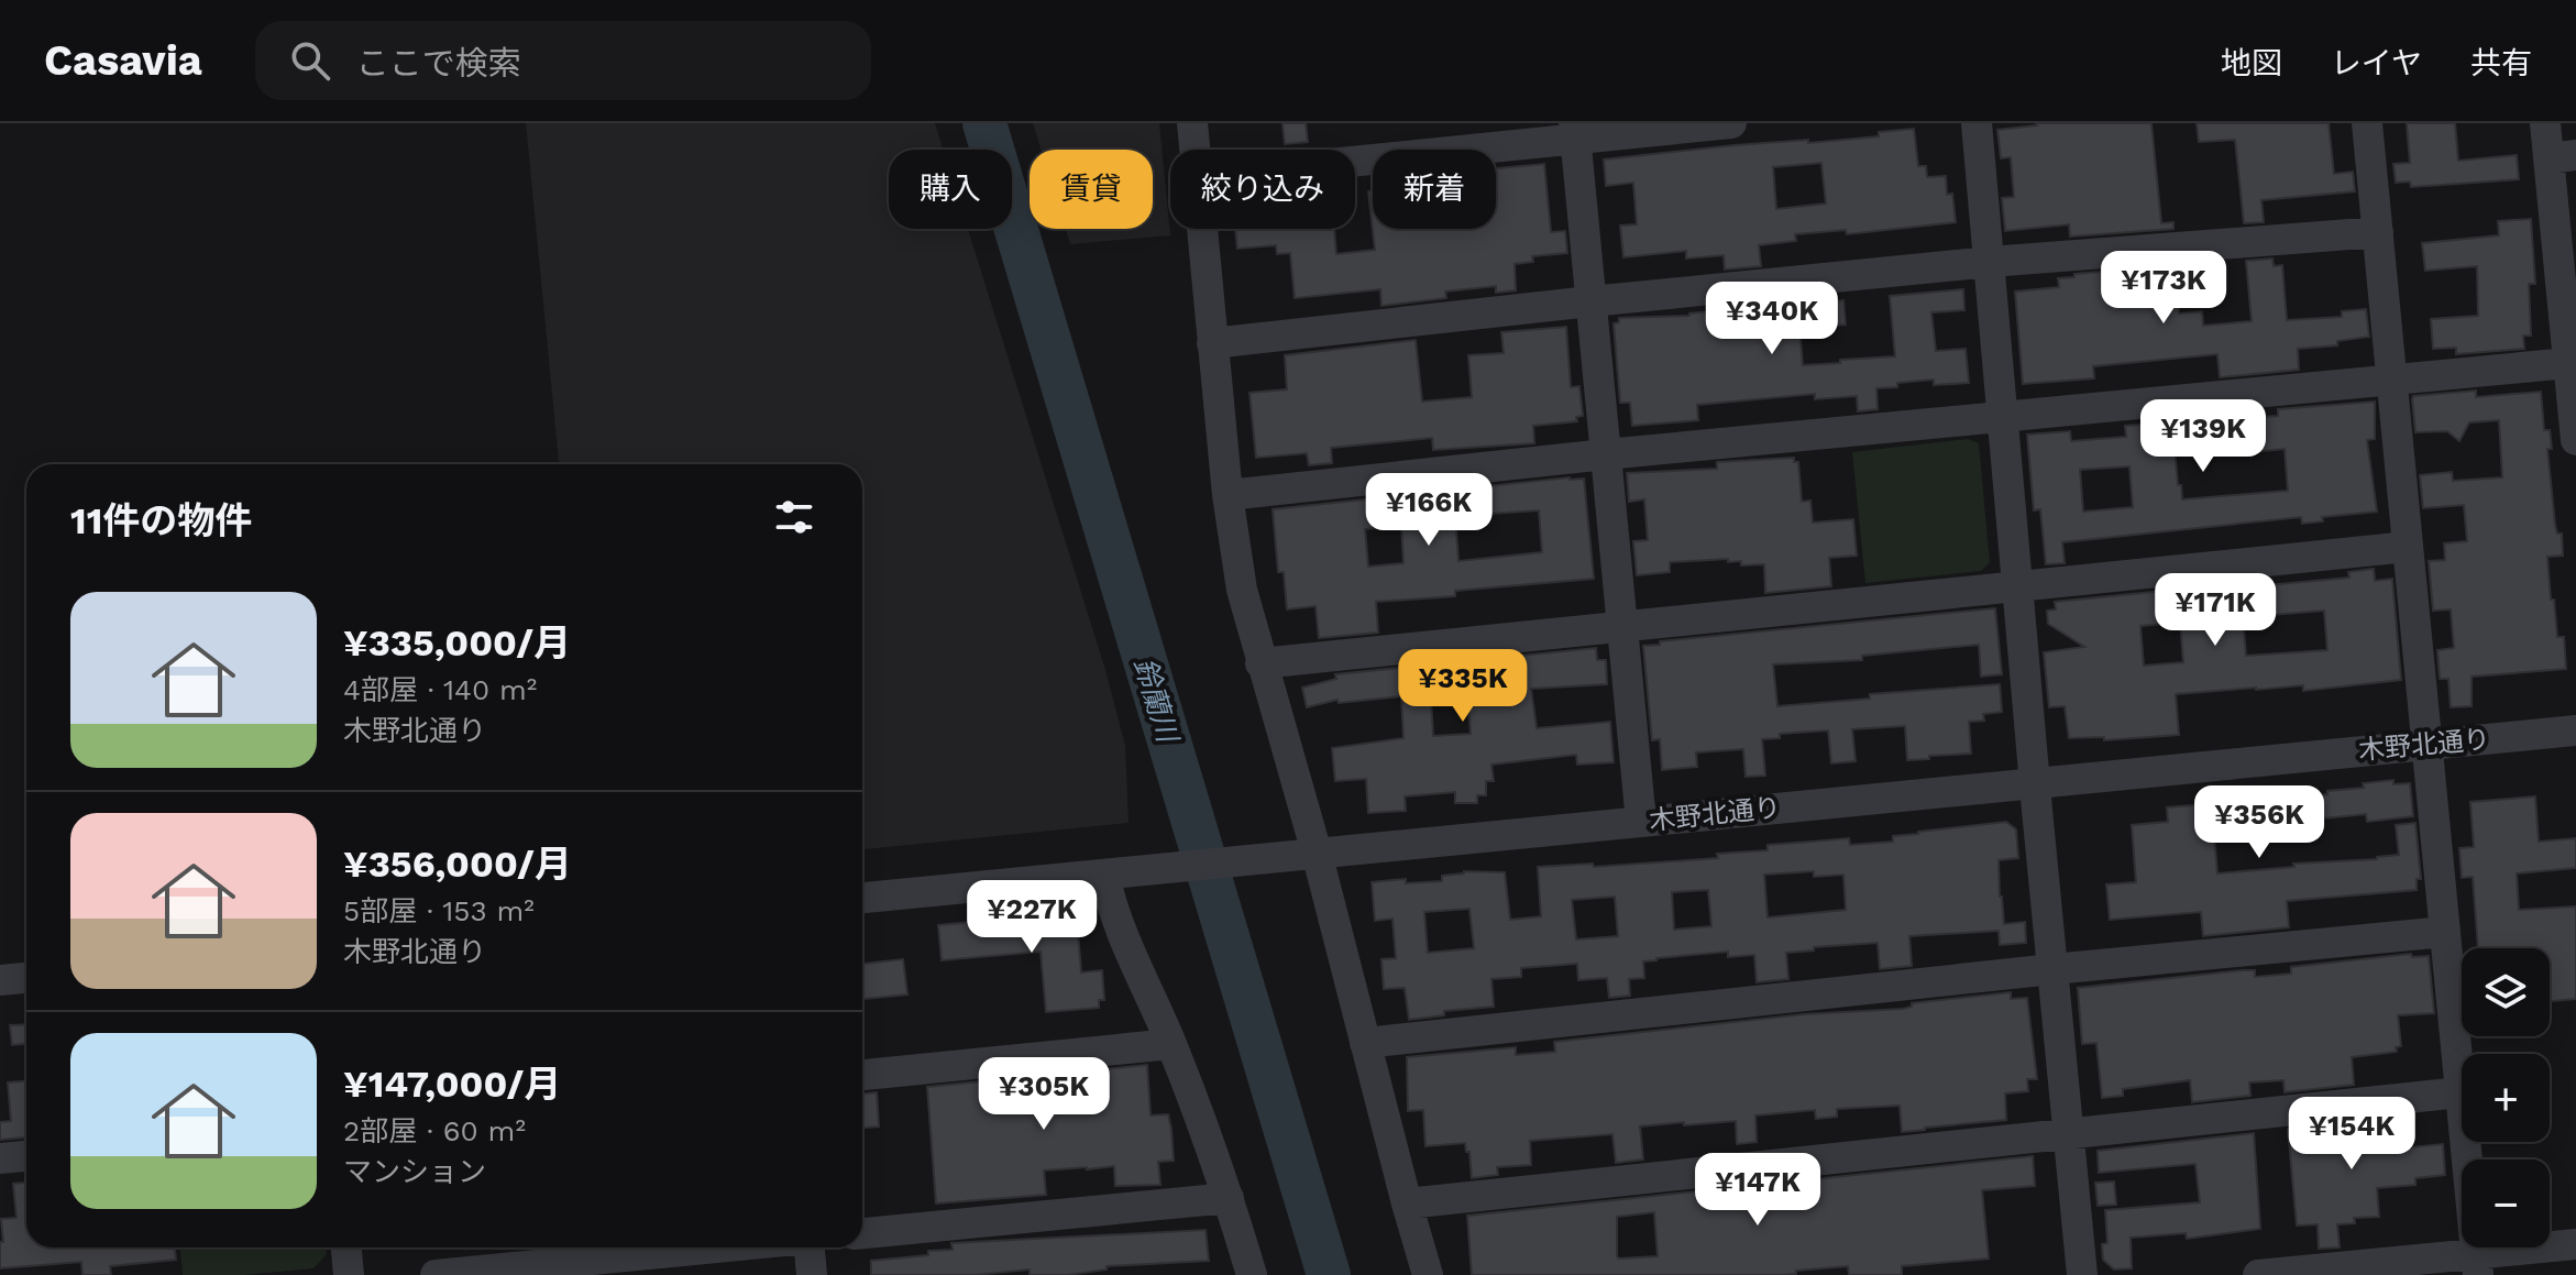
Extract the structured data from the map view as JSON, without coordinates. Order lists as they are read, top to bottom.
{
  "streets": {
    "street": ["木野北通り"]
  },
  "water": ["鈴蘭川"],
  "page": {
    "header": "Casavia",
    "search": "ここで検索",
    "nav": ["地図", "レイヤ", "共有"],
    "chip": [
      "購入",
      "賃貸",
      "絞り込み",
      "新着"
    ],
    "price": [
      "¥173K",
      "¥340K",
      "¥139K",
      "¥166K",
      "¥171K",
      "¥335K",
      "¥356K",
      "¥227K",
      "¥305K",
      "¥154K",
      "¥147K"
    ],
    "heading": "11件の物件",
    "list": [
      {
        "name": "¥335,000/月",
        "note": "4部屋 · 140 m² · 木野北通り"
      },
      {
        "name": "¥356,000/月",
        "note": "5部屋 · 153 m² · 木野北通り"
      },
      {
        "name": "¥147,000/月",
        "note": "2部屋 · 60 m² · マンション"
      }
    ],
    "map_buttons": ["+", "−"]
  }
}
